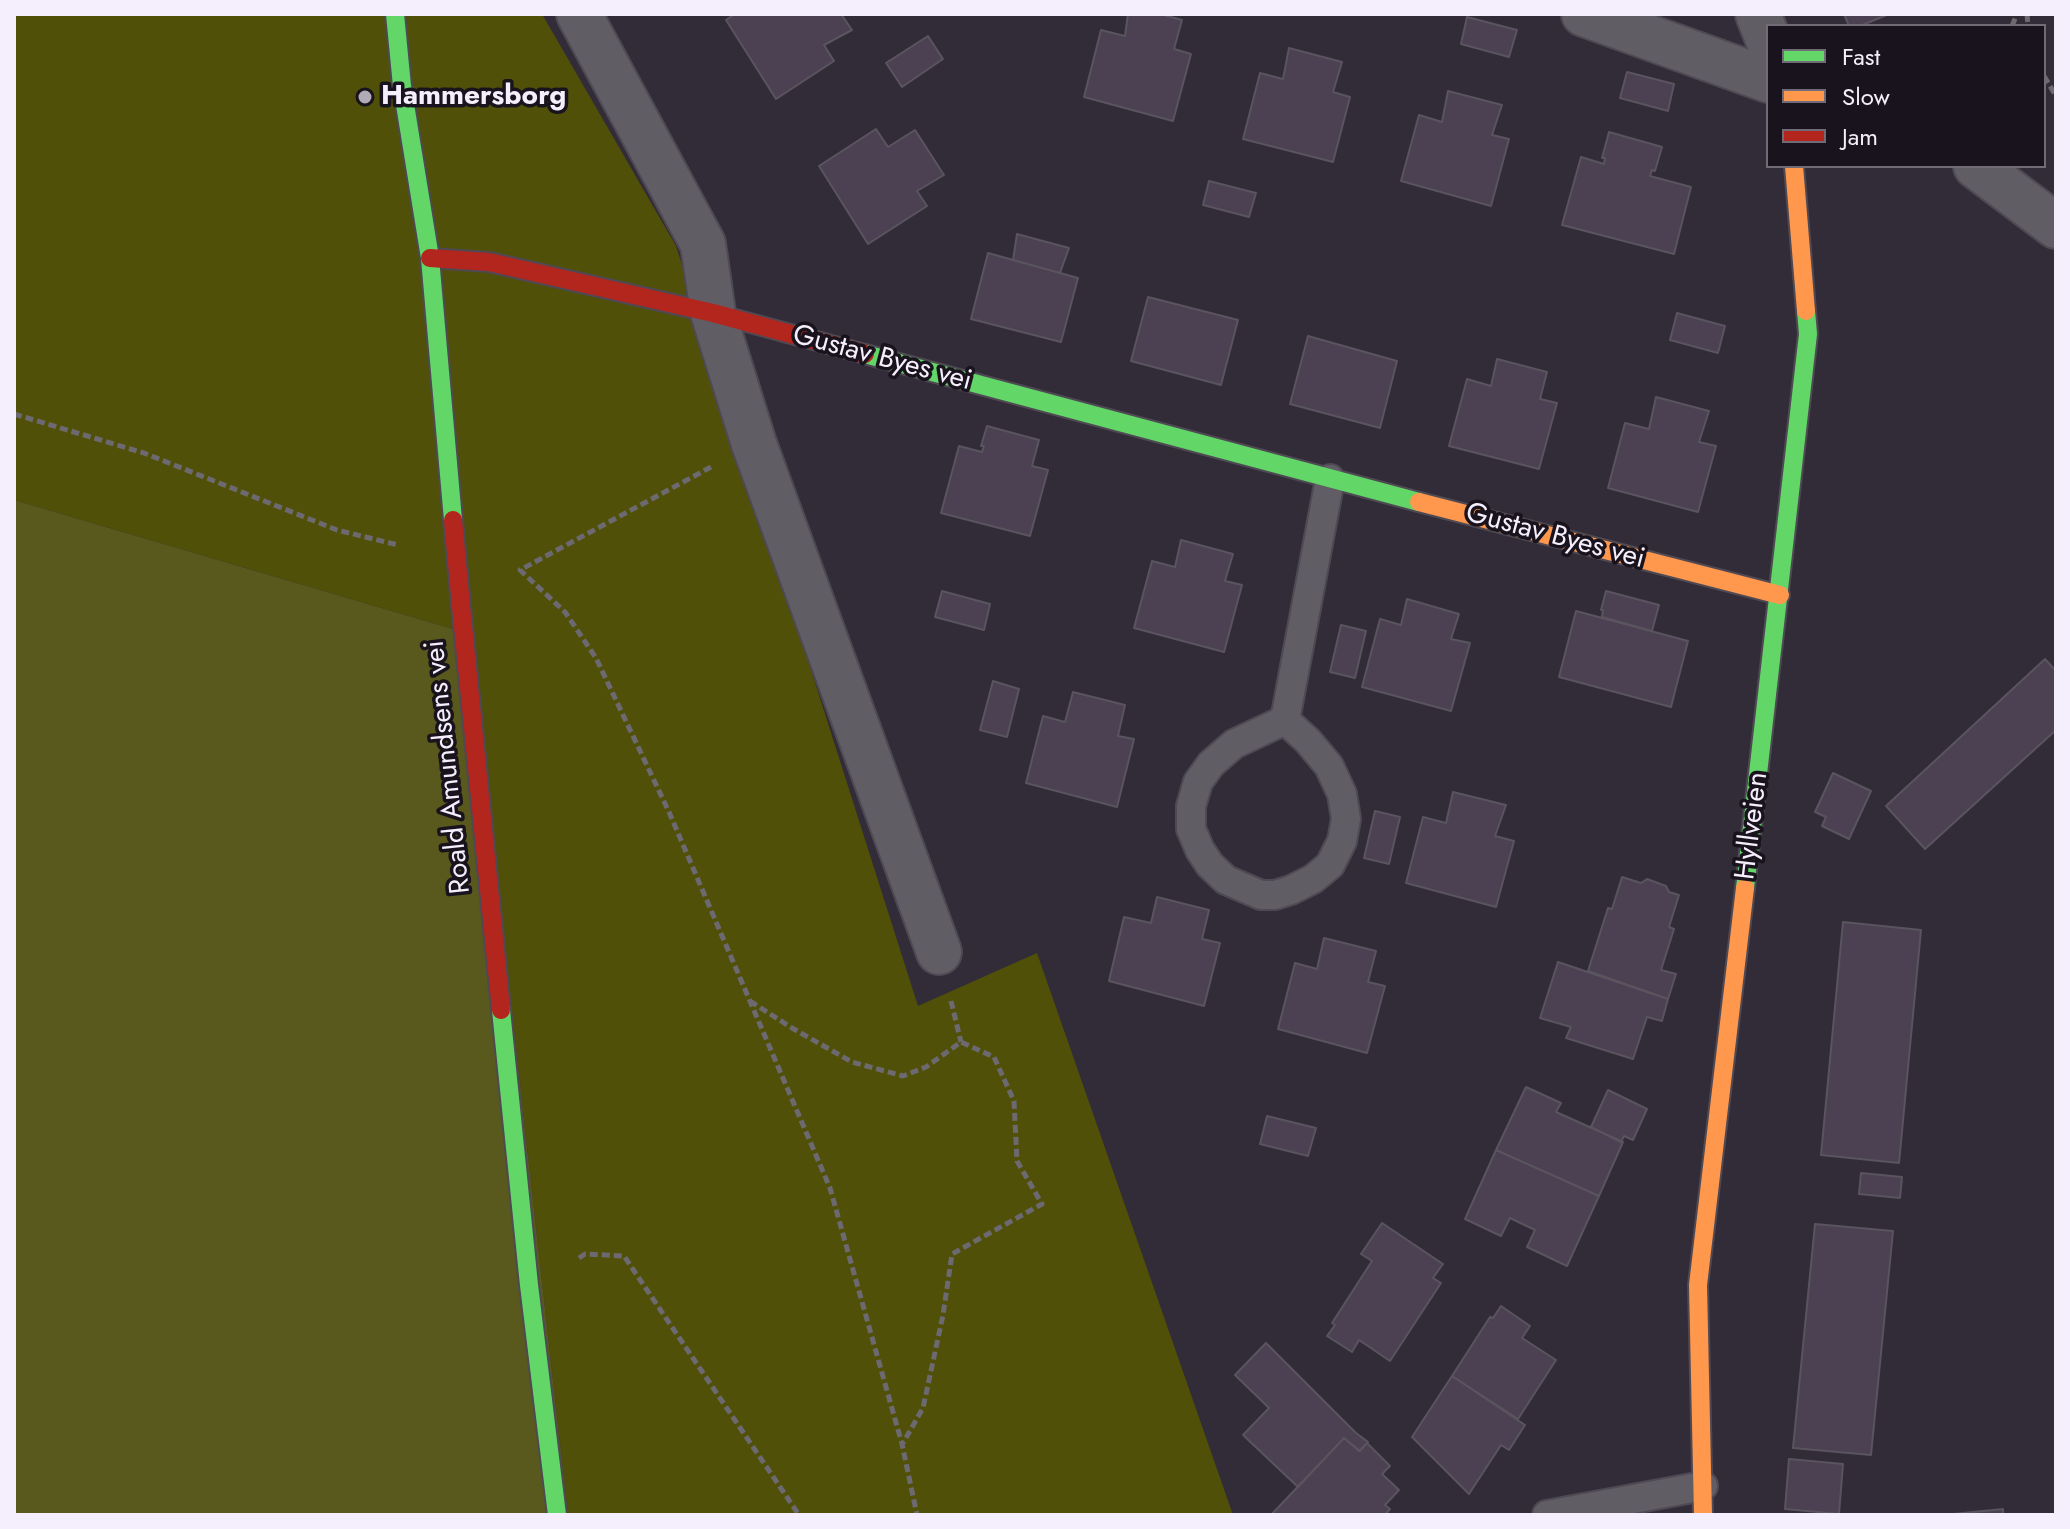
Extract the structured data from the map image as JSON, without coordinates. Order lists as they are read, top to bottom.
{
  "streets": {
    "street": ["Gustav Byes vei", "Roald Amundsens vei", "Hyllveien"]
  },
  "crossings": [
    ["Gustav Byes vei", "Roald Amundsens vei"],
    ["Gustav Byes vei", "Hyllveien"]
  ],
  "places": ["Hammersborg"],
  "legend": ["Fast", "Slow", "Jam"]
}
